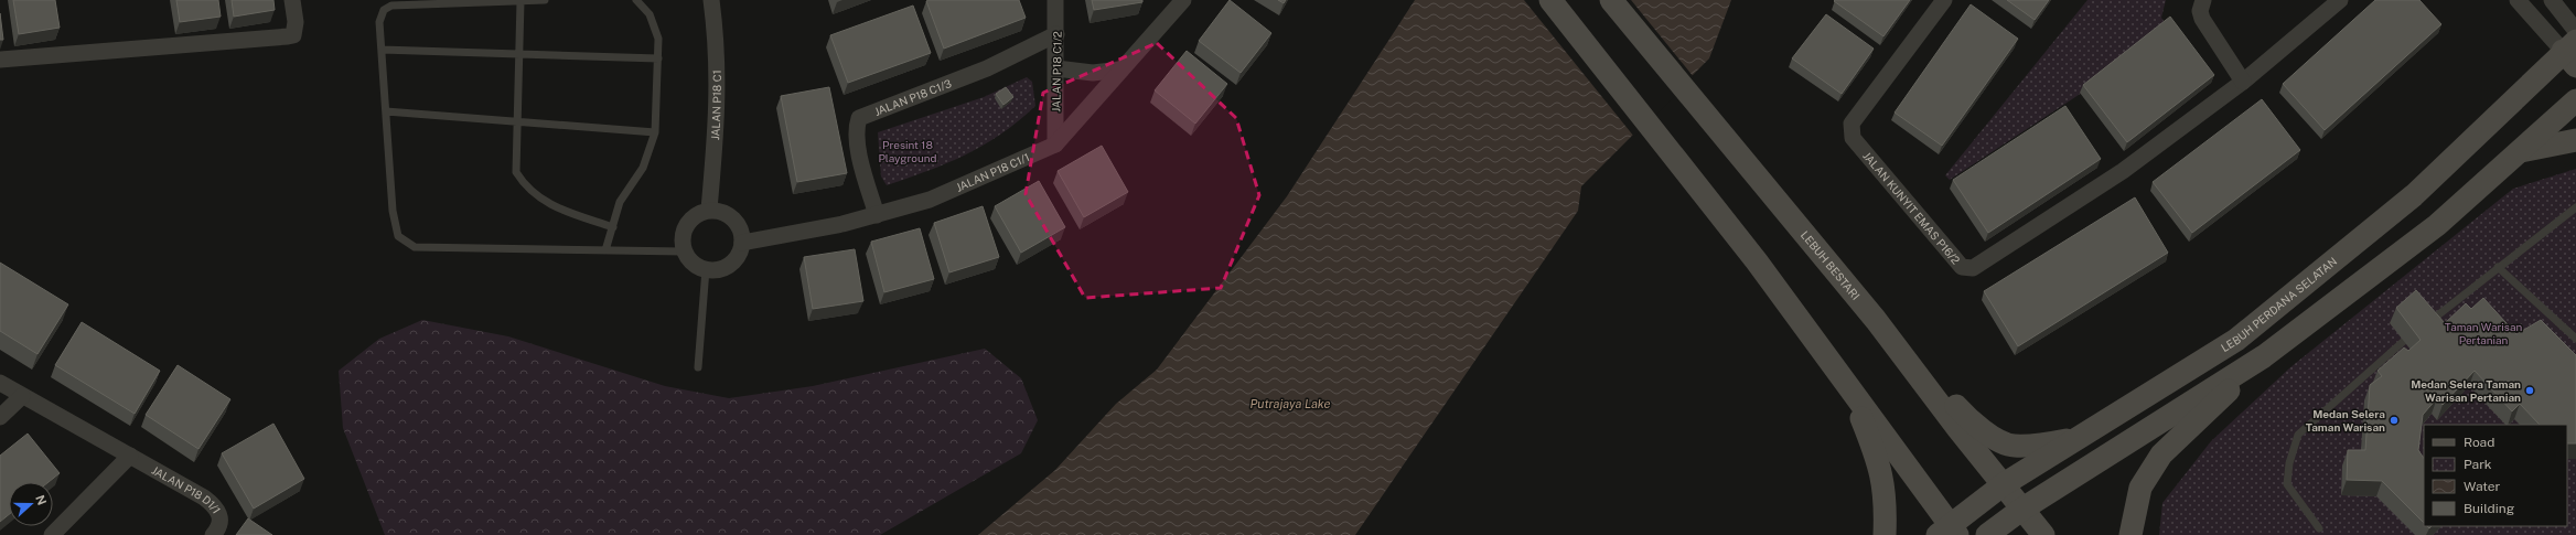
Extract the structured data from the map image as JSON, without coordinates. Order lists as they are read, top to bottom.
{
  "streets": {
    "main road": ["LEBUH BESTARI", "LEBUH PERDANA SELATAN"],
    "street": [
      "JALAN P18 C1/2",
      "JALAN P18 C1/3",
      "JALAN P18 C1",
      "JALAN P18 C1/1",
      "JALAN KUNYIT EMAS P16/2",
      "JALAN P18 D1/1"
    ]
  },
  "crossings": [
    ["JALAN P18 C1/2", "JALAN P18 C1/3"],
    ["JALAN P18 C1/2", "JALAN P18 C1/1"],
    ["JALAN P18 C1/3", "JALAN P18 C1/1"],
    ["JALAN P18 C1", "JALAN P18 C1/1"],
    ["LEBUH BESTARI", "LEBUH PERDANA SELATAN"]
  ],
  "water": ["Putrajaya Lake"],
  "parks": ["Presint 18 Playground", "Taman Warisan Pertanian"],
  "places": ["Medan Selera Taman Warisan Pertanian", "Medan Selera Taman Warisan"],
  "legend": [
    "Road",
    "Park",
    "Water",
    "Building"
  ],
  "north": "right"
}
